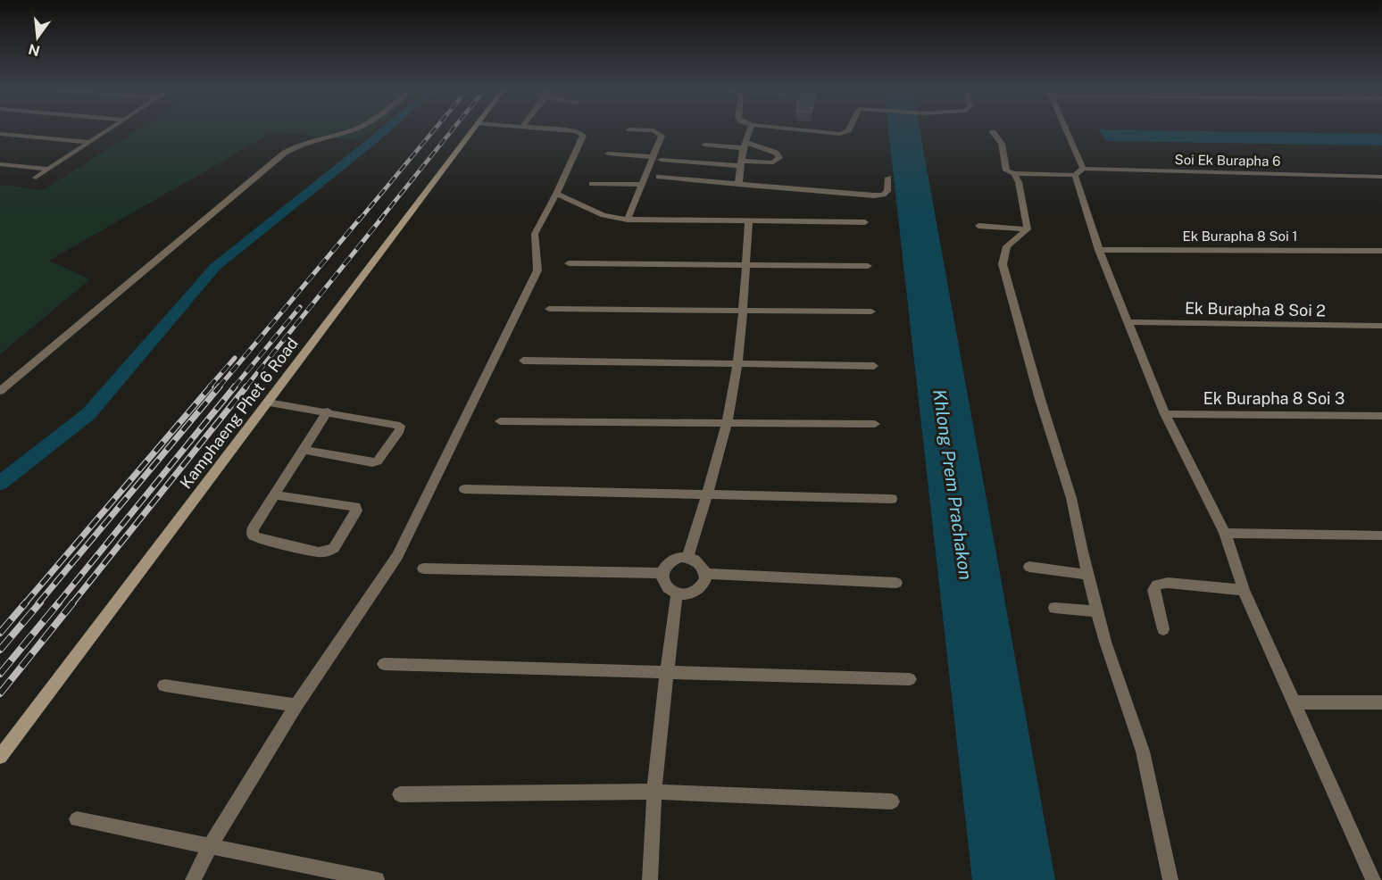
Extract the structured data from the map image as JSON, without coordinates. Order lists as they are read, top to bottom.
{
  "streets": {
    "main road": ["Kamphaeng Phet 6 Road"],
    "street": [
      "Soi Ek Burapha 6",
      "Ek Burapha 8 Soi 1",
      "Ek Burapha 8 Soi 2",
      "Ek Burapha 8 Soi 3"
    ]
  },
  "water": ["Khlong Prem Prachakon"],
  "north": "bottom"
}
